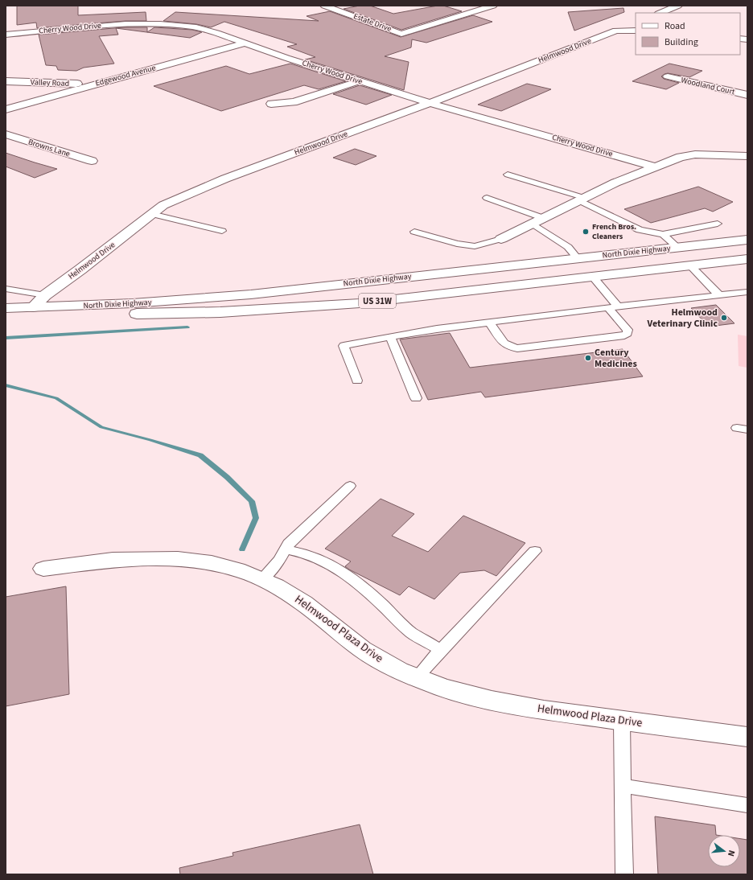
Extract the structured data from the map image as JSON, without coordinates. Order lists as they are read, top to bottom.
{
  "streets": {
    "street": [
      "Estate Drive",
      "Cherry Wood Drive",
      "Helmwood Drive",
      "Edgewood Avenue",
      "Valley Road",
      "Woodland Court",
      "Browns Lane",
      "North Dixie Highway",
      "US 31W",
      "Helmwood Plaza Drive"
    ]
  },
  "crossings": [
    ["Cherry Wood Drive", "Helmwood Drive"],
    ["Cherry Wood Drive", "Edgewood Avenue"],
    ["Helmwood Drive", "North Dixie Highway"],
    ["Edgewood Avenue", "Valley Road"]
  ],
  "places": ["French Bros. Cleaners", "Helmwood Veterinary Clinic", "Century Medicines"],
  "legend": ["Road", "Building"],
  "north": "right"
}
